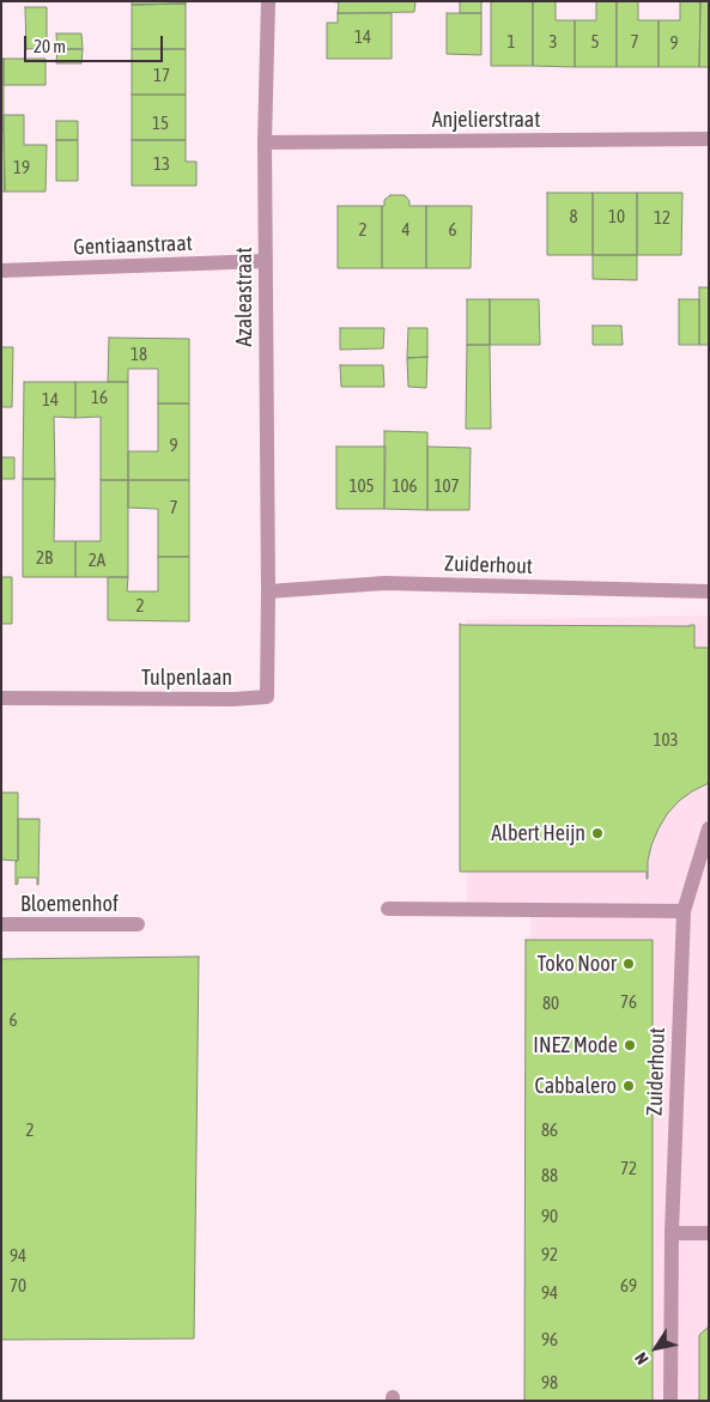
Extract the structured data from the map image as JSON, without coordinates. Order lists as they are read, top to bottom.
{
  "streets": {
    "street": [
      "Anjelierstraat",
      "Gentiaanstraat",
      "Azaleastraat",
      "Zuiderhout",
      "Tulpenlaan",
      "Bloemenhof"
    ]
  },
  "crossings": [
    ["Anjelierstraat", "Azaleastraat"],
    ["Gentiaanstraat", "Azaleastraat"],
    ["Azaleastraat", "Zuiderhout"],
    ["Azaleastraat", "Tulpenlaan"],
    ["Zuiderhout", "Tulpenlaan"]
  ],
  "places": [
    "Albert Heijn",
    "Toko Noor",
    "INEZ Mode",
    "Cabbalero"
  ],
  "house_numbers": [
    "14",
    "1",
    "3",
    "5",
    "7",
    "9",
    "17",
    "15",
    "13",
    "19",
    "8",
    "10",
    "12",
    "2",
    "4",
    "6",
    "18",
    "16",
    "14",
    "9",
    "105",
    "106",
    "107",
    "7",
    "2B",
    "2A",
    "2",
    "103",
    "76",
    "80",
    "6",
    "2",
    "86",
    "72",
    "88",
    "90",
    "92",
    "94",
    "70",
    "69",
    "94",
    "96",
    "98"
  ],
  "scale_bar": "20 m",
  "north": "bottom left"
}
